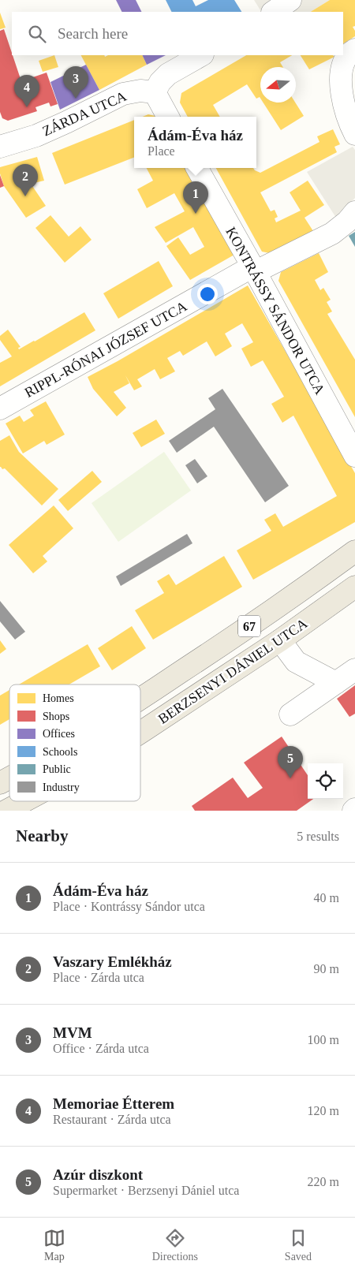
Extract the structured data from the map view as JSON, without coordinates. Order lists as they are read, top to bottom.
{
  "streets": {
    "main road": ["67", "BERZSENYI DÁNIEL UTCA"],
    "street": ["ZÁRDA UTCA", "KONTRÁSSY SÁNDOR UTCA", "RIPPL-RÓNAI JÓZSEF UTCA"]
  },
  "crossings": [
    ["KONTRÁSSY SÁNDOR UTCA", "RIPPL-RÓNAI JÓZSEF UTCA"]
  ],
  "legend": [
    "Homes",
    "Shops",
    "Offices",
    "Schools",
    "Public",
    "Industry"
  ],
  "north": "left",
  "page": {
    "search": "Search here",
    "pins": [
      "3",
      "4",
      "2",
      "1",
      "5"
    ],
    "popup": ["Ádám-Éva ház", "Place"],
    "heading": ["Nearby", "5 results"],
    "list": [
      {
        "mark": "1",
        "name": "Ádám-Éva ház",
        "note": "Place · Kontrássy Sándor utca",
        "value": "40 m"
      },
      {
        "mark": "2",
        "name": "Vaszary Emlékház",
        "note": "Place · Zárda utca",
        "value": "90 m"
      },
      {
        "mark": "3",
        "name": "MVM",
        "note": "Office · Zárda utca",
        "value": "100 m"
      },
      {
        "mark": "4",
        "name": "Memoriae Étterem",
        "note": "Restaurant · Zárda utca",
        "value": "120 m"
      },
      {
        "mark": "5",
        "name": "Azúr diszkont",
        "note": "Supermarket · Berzsenyi Dániel utca",
        "value": "220 m"
      }
    ],
    "nav": ["Map", "Directions", "Saved"]
  }
}
